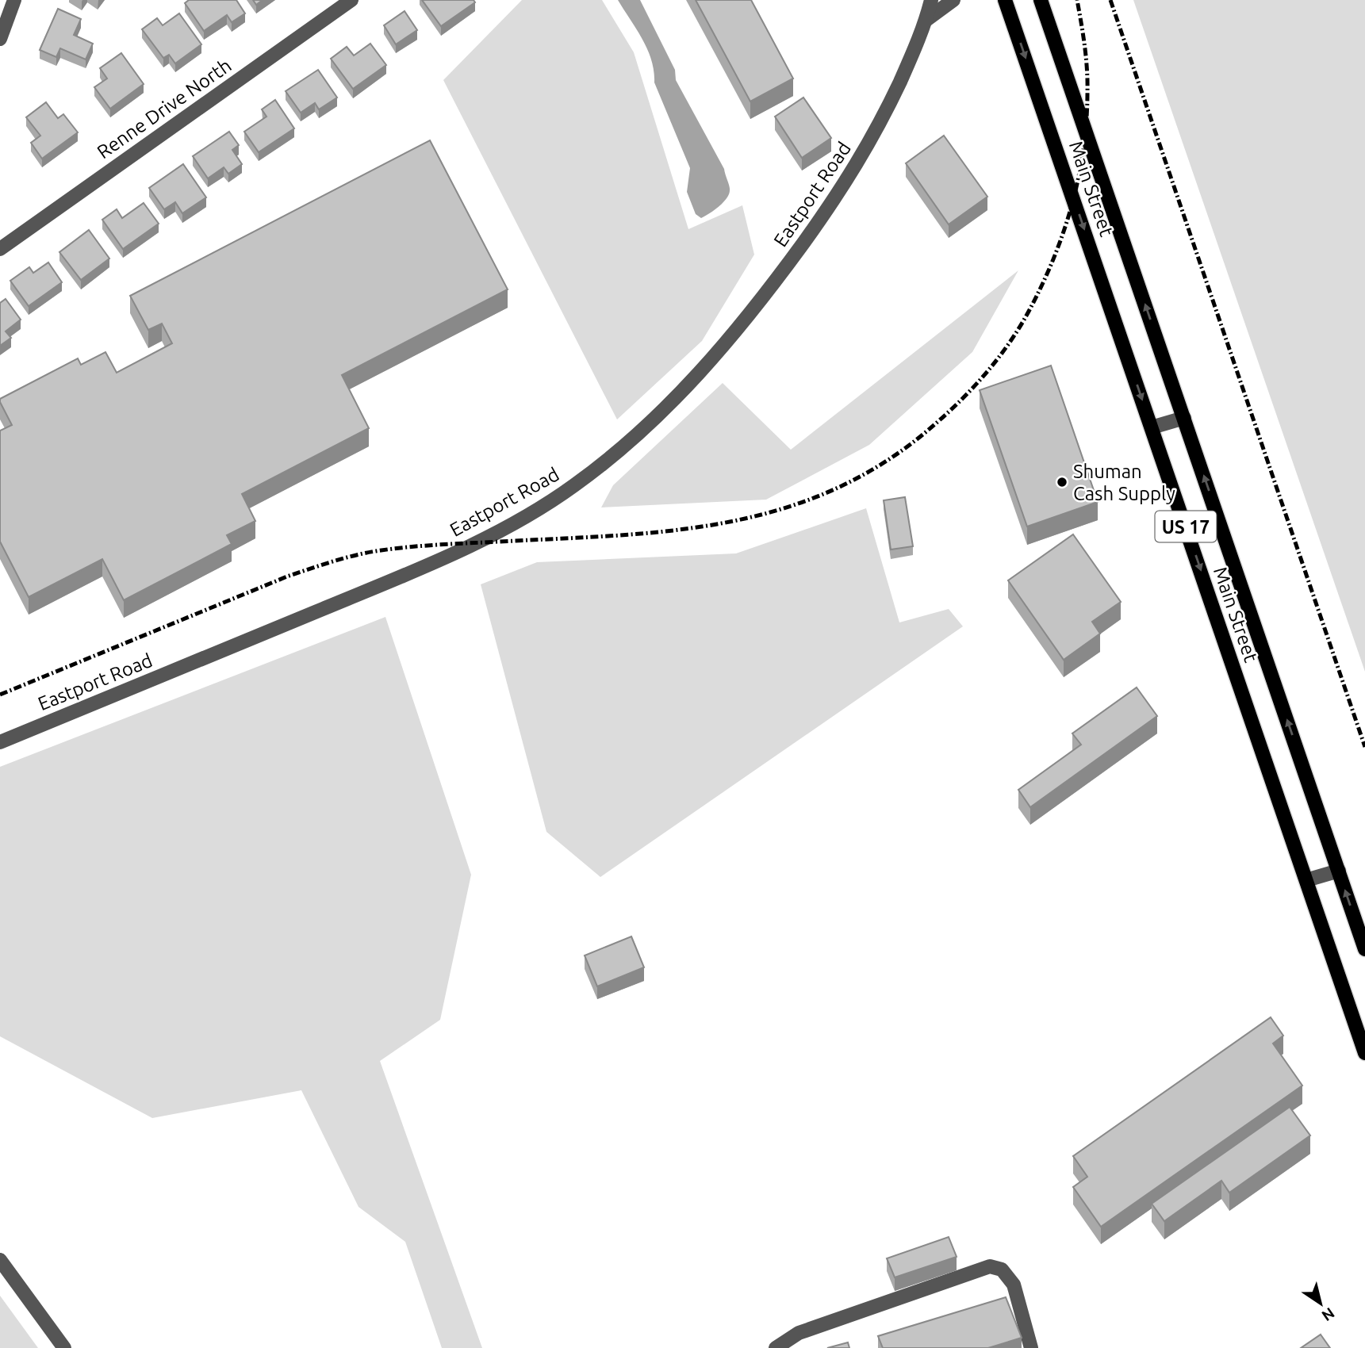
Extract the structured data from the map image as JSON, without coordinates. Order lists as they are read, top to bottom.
{
  "streets": {
    "main road": ["Main Street", "US 17"],
    "street": ["Renne Drive North", "Eastport Road"]
  },
  "places": ["Shuman Cash Supply"],
  "north": "bottom right"
}
